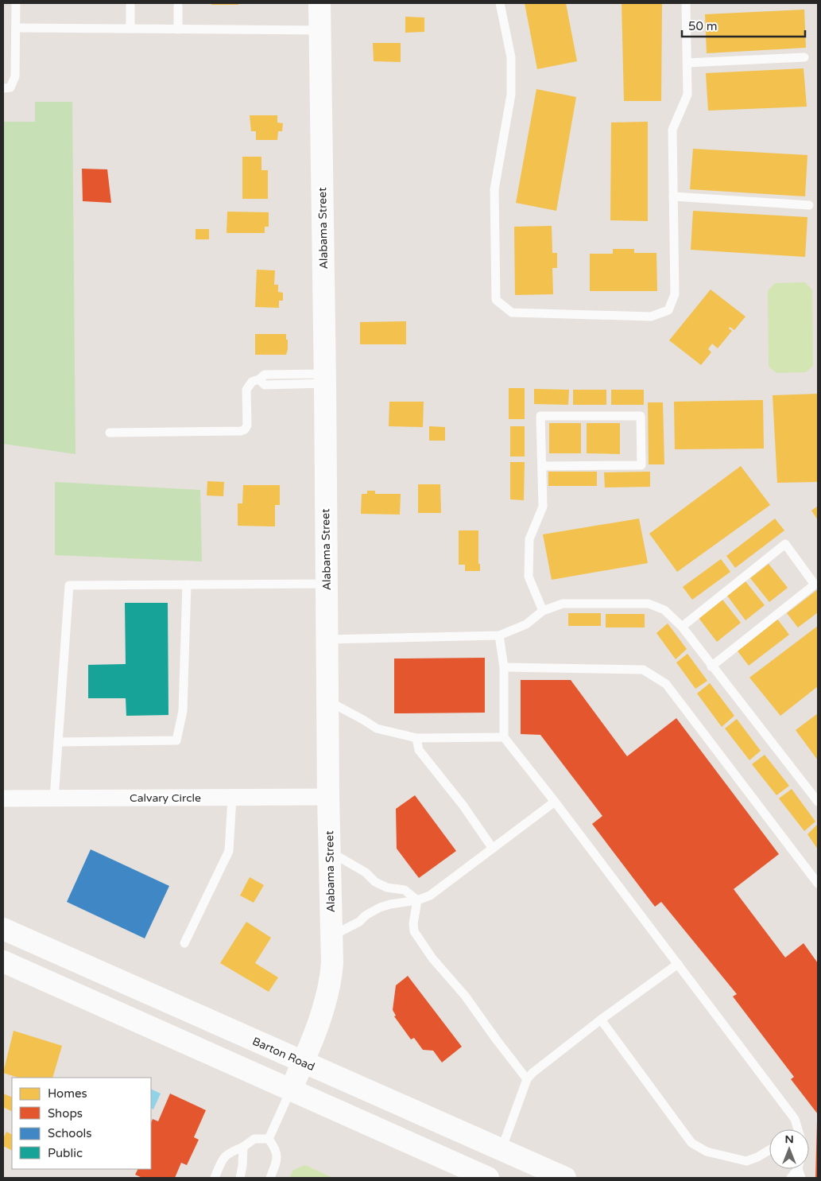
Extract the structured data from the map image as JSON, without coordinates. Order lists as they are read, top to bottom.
{
  "streets": {
    "main road": ["Alabama Street", "Barton Road"],
    "street": ["Calvary Circle"]
  },
  "crossings": [
    ["Alabama Street", "Calvary Circle"],
    ["Alabama Street", "Barton Road"]
  ],
  "legend": [
    "Homes",
    "Shops",
    "Schools",
    "Public"
  ],
  "scale_bar": "50 m",
  "north": "top"
}
